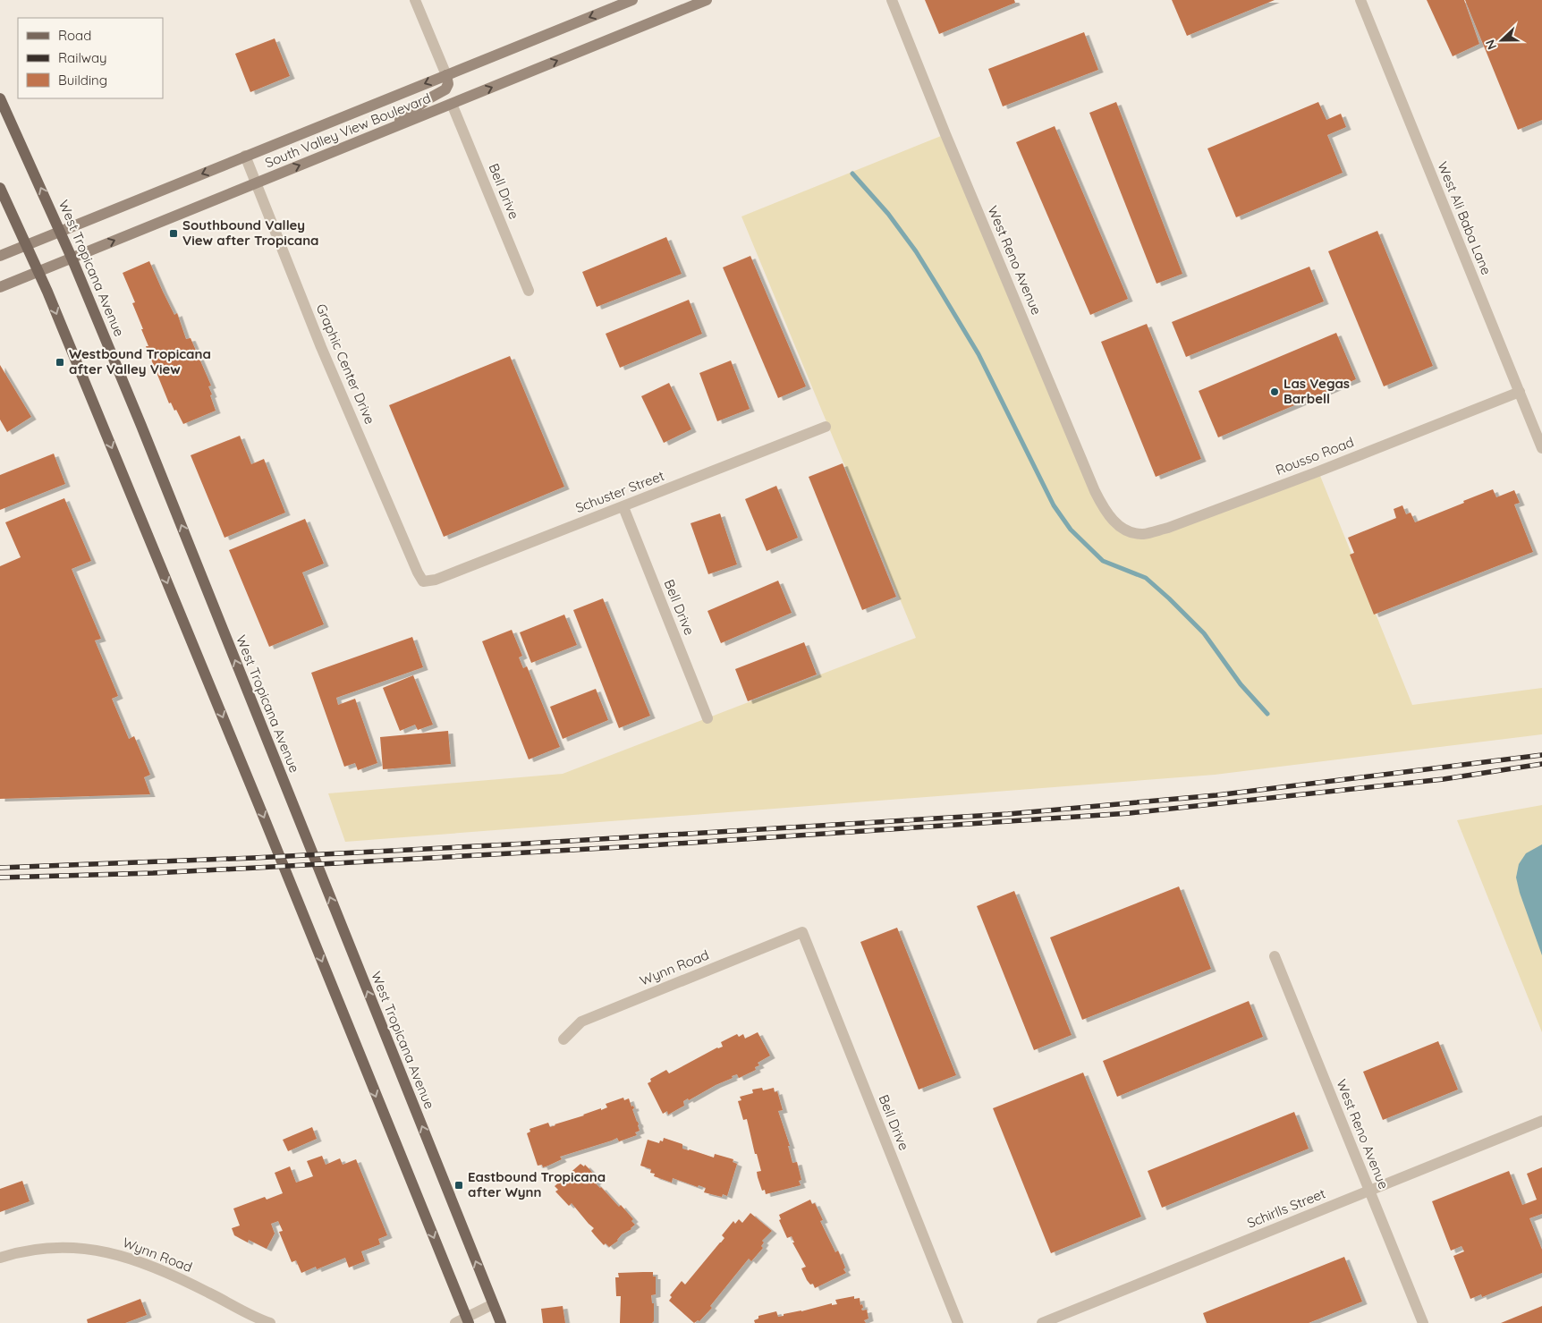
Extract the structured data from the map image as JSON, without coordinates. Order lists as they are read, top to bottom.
{
  "streets": {
    "main road": ["South Valley View Boulevard", "West Tropicana Avenue"],
    "street": [
      "Bell Drive",
      "West Ali Baba Lane",
      "West Reno Avenue",
      "Graphic Center Drive",
      "Rousso Road",
      "Schuster Street",
      "Wynn Road",
      "Schirlls Street"
    ]
  },
  "crossings": [
    ["South Valley View Boulevard", "Bell Drive"],
    ["South Valley View Boulevard", "West Tropicana Avenue"],
    ["South Valley View Boulevard", "Graphic Center Drive"],
    ["Bell Drive", "Schuster Street"],
    ["Bell Drive", "Wynn Road"],
    ["West Ali Baba Lane", "Rousso Road"],
    ["West Reno Avenue", "Rousso Road"],
    ["West Reno Avenue", "Schirlls Street"],
    ["Graphic Center Drive", "Schuster Street"]
  ],
  "places": {
    "transit": ["Southbound Valley View after Tropicana", "Westbound Tropicana after Valley View", "Eastbound Tropicana after Wynn"],
    "other": ["Las Vegas Barbell"]
  },
  "legend": ["Road", "Railway", "Building"],
  "north": "left"
}
